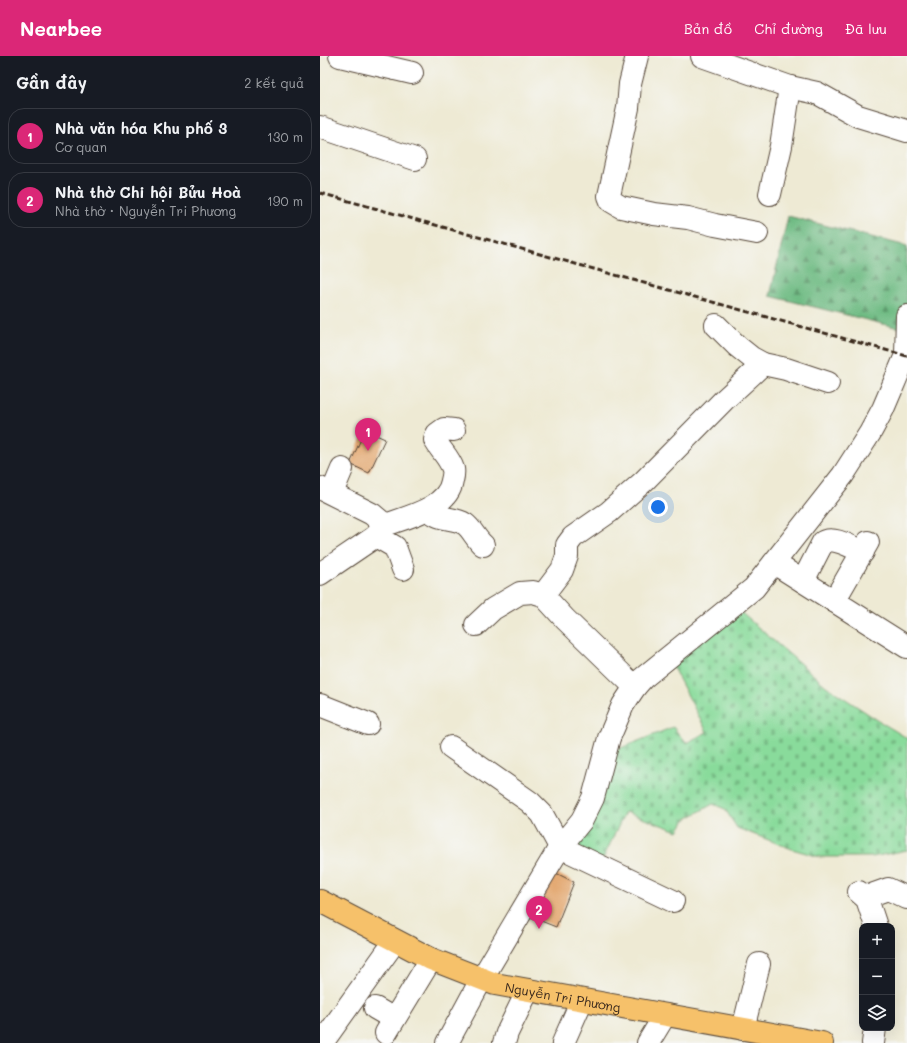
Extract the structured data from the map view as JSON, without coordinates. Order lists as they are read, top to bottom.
{
  "streets": {
    "main road": ["Nguyễn Tri Phương"]
  },
  "page": {
    "header": "Nearbee",
    "nav": ["Bản đồ", "Chỉ đường", "Đã lưu"],
    "heading": ["Gần đây", "2 kết quả"],
    "list": [
      {
        "mark": "1",
        "name": "Nhà văn hóa Khu phố 3",
        "note": "Cơ quan",
        "value": "130 m"
      },
      {
        "mark": "2",
        "name": "Nhà thờ Chi hội Bửu Hoà",
        "note": "Nhà thờ · Nguyễn Tri Phương",
        "value": "190 m"
      }
    ],
    "pins": ["1", "2"],
    "map_buttons": ["+", "−"]
  }
}
